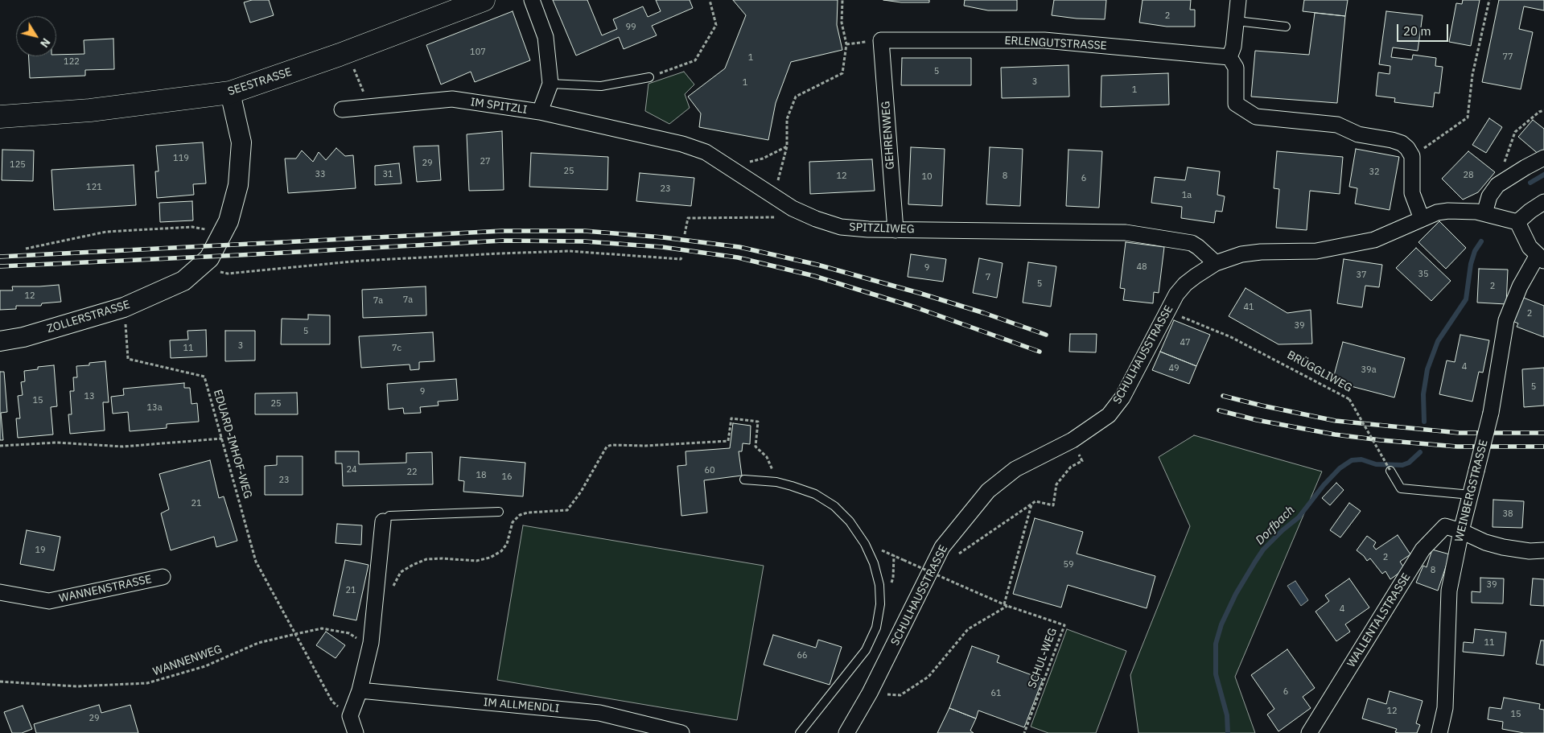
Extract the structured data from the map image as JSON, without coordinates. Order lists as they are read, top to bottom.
{
  "streets": {
    "main road": ["SEESTRASSE"],
    "street": [
      "ERLENGUTSTRASSE",
      "IM SPITZLI",
      "GEHRENWEG",
      "SPITZLIWEG",
      "ZOLLERSTRASSE",
      "SCHULHAUSSTRASSE",
      "WEINBERGSTRASSE",
      "WANNENSTRASSE",
      "WALLENTALSTRASSE",
      "IM ALLMENDLI"
    ],
    "path": [
      "BRÜGGLIWEG",
      "EDUARD-IMHOF-WEG",
      "SCHUL-WEG",
      "WANNENWEG"
    ]
  },
  "crossings": [
    ["ERLENGUTSTRASSE", "GEHRENWEG"],
    ["SEESTRASSE", "ZOLLERSTRASSE"],
    ["IM SPITZLI", "SPITZLIWEG"],
    ["GEHRENWEG", "SPITZLIWEG"],
    ["SPITZLIWEG", "SCHULHAUSSTRASSE"],
    ["ZOLLERSTRASSE", "EDUARD-IMHOF-WEG"],
    ["SCHULHAUSSTRASSE", "BRÜGGLIWEG"],
    ["EDUARD-IMHOF-WEG", "WANNENWEG"],
    ["WEINBERGSTRASSE", "WALLENTALSTRASSE"]
  ],
  "water": ["Dorfbach"],
  "house_numbers": [
    "2",
    "99",
    "107",
    "77",
    "1",
    "122",
    "5",
    "3",
    "1",
    "1",
    "119",
    "27",
    "29",
    "125",
    "25",
    "32",
    "33",
    "31",
    "28",
    "12",
    "8",
    "10",
    "6",
    "121",
    "23",
    "1a",
    "48",
    "9",
    "35",
    "37",
    "7",
    "5",
    "2",
    "12",
    "7a",
    "7a",
    "41",
    "2",
    "39",
    "5",
    "47",
    "3",
    "11",
    "7c",
    "4",
    "49",
    "39a",
    "5",
    "9",
    "13",
    "15",
    "25",
    "13a",
    "24",
    "60",
    "22",
    "18",
    "16",
    "23",
    "21",
    "38",
    "19",
    "2",
    "59",
    "8",
    "39",
    "21",
    "4",
    "11",
    "66",
    "6",
    "61",
    "12",
    "15",
    "29"
  ],
  "scale_bar": "20 m",
  "north": "bottom right"
}
